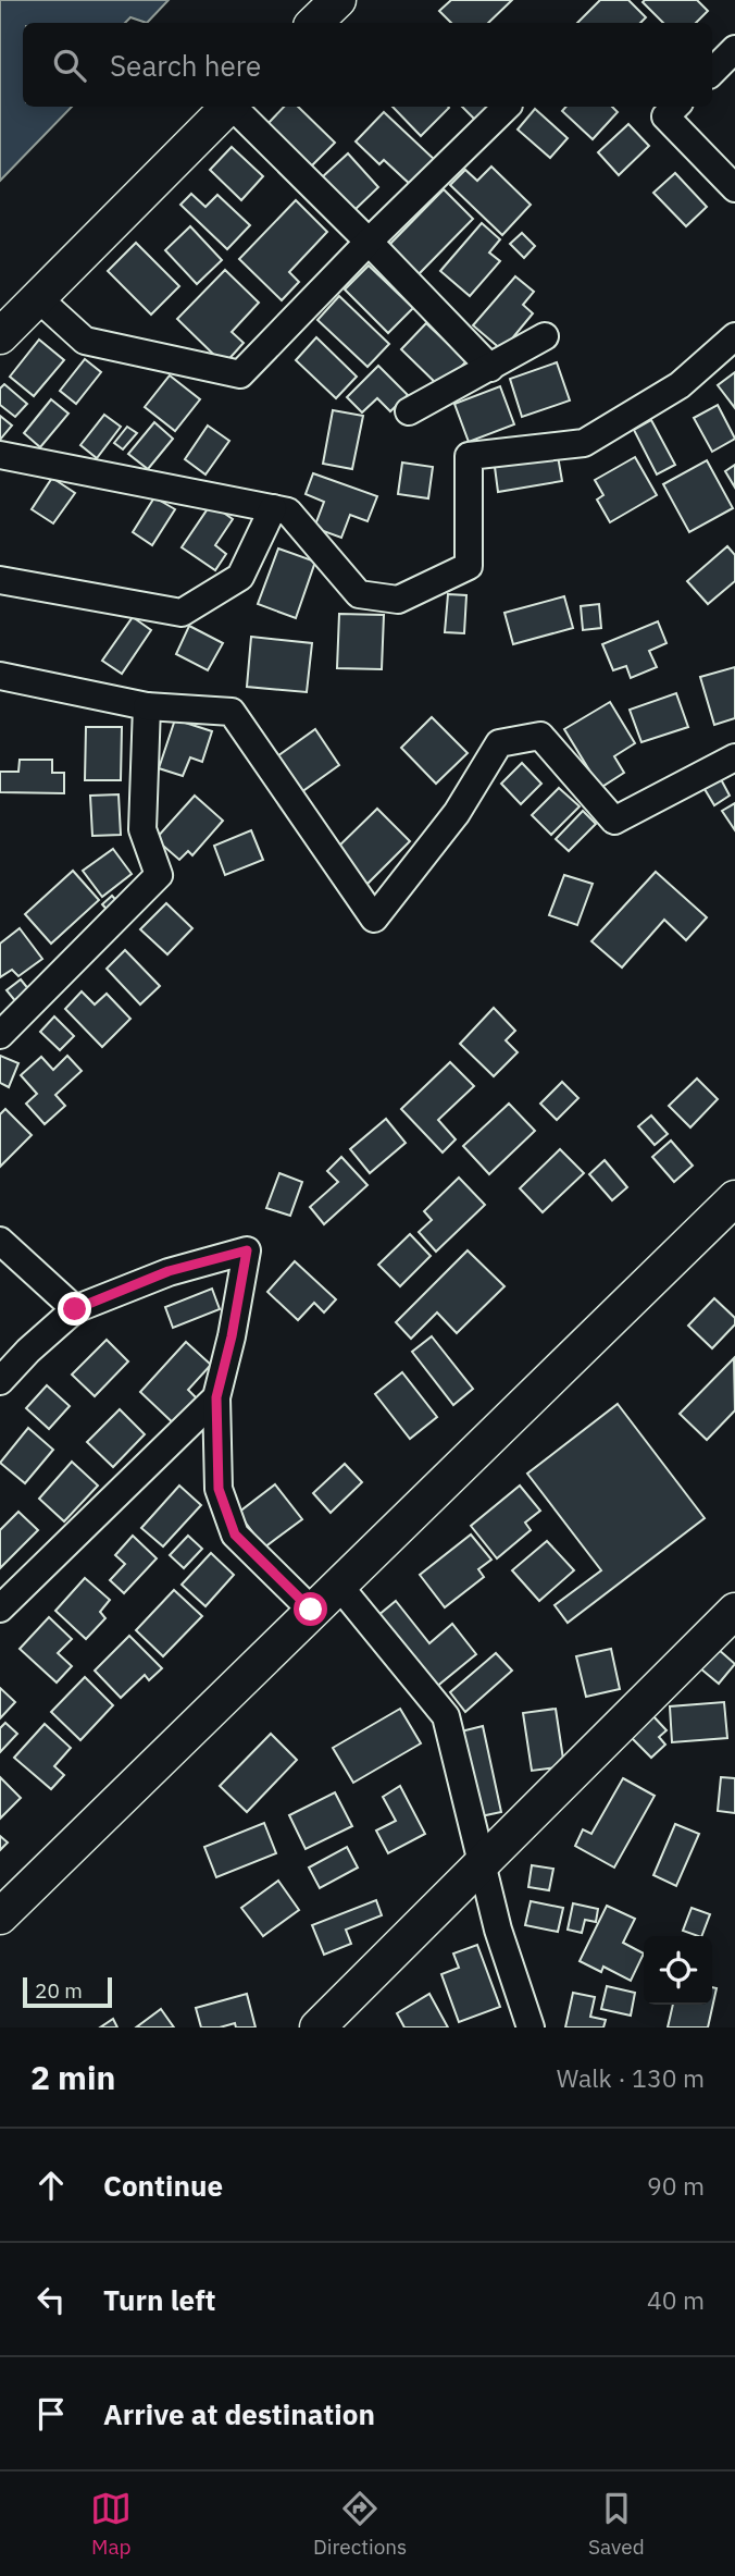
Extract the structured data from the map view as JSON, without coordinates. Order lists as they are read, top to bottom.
{
  "scale_bar": "20 m",
  "page": {
    "search": "Search here",
    "scale": "20 m",
    "heading": ["2 min", "Walk · 130 m"],
    "list": [
      ["Continue", "90 m"],
      ["Turn left", "40 m"],
      "Arrive at destination"
    ],
    "nav": ["Map", "Directions", "Saved"]
  }
}
